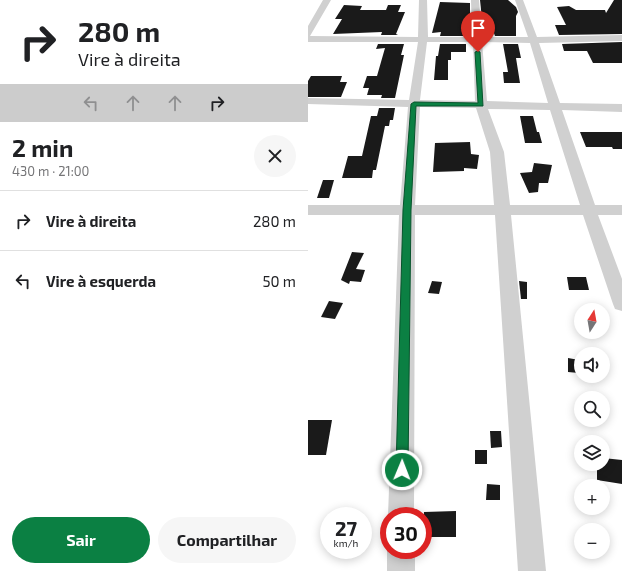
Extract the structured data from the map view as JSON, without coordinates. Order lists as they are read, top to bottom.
{
  "north": "top",
  "page": {
    "turn": ["280 m", "Vire à direita"],
    "heading": ["2 min", "430 m · 21:00"],
    "list": [
      {
        "name": "Vire à direita",
        "value": "280 m"
      },
      {
        "name": "Vire à esquerda",
        "value": "50 m"
      }
    ],
    "map_buttons": ["+", "−"],
    "speed": "27 km/h",
    "limit": "30",
    "buttons": ["Sair", "Compartilhar"]
  }
}
